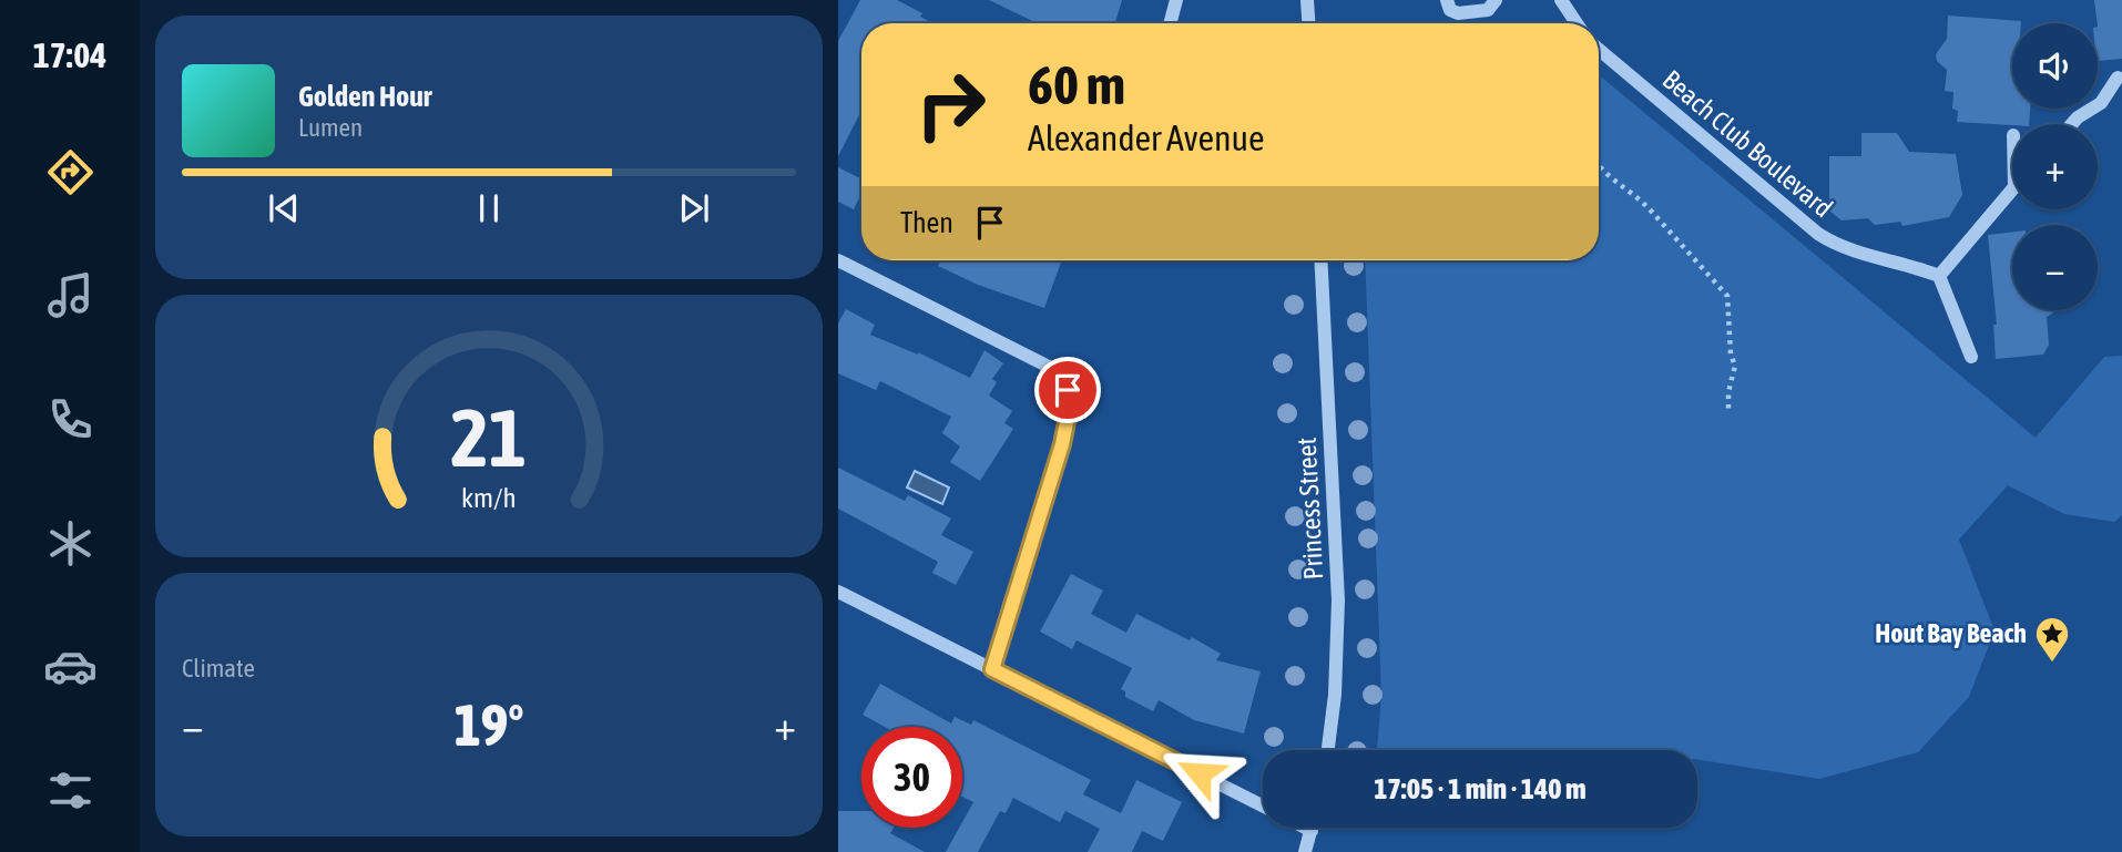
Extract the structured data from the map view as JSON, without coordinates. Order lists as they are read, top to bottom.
{
  "streets": {
    "street": ["Beach Club Boulevard", "Princess Street"]
  },
  "places": {
    "place": ["Hout Bay Beach"]
  },
  "page": {
    "tabs": "17:04",
    "map_buttons": ["+", "−"],
    "turn": ["60 m", "Alexander Avenue"],
    "song": ["Golden Hour", "Lumen"],
    "then": "Then",
    "tile": "Climate",
    "heat": ["−", "19°", "+"],
    "limit": "30",
    "trip": "17:05 · 1 min · 140 m",
    "gauge": ["21", "km/h"]
  }
}
